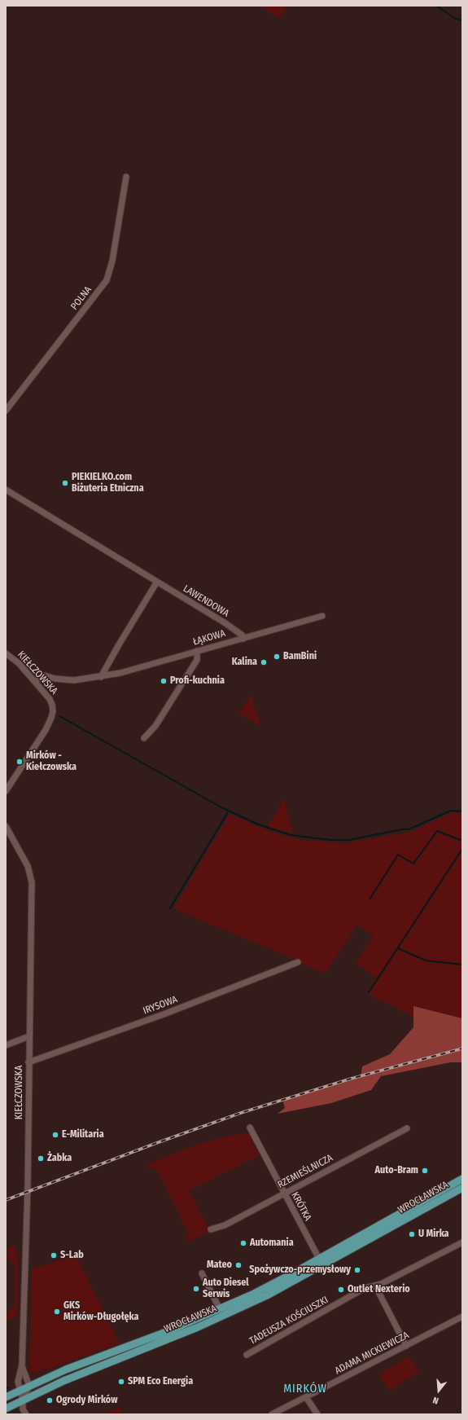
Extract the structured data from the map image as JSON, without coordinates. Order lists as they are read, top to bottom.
{
  "streets": {
    "main road": ["WROCŁAWSKA"],
    "street": [
      "POLNA",
      "LAWENDOWA",
      "ŁĄKOWA",
      "KIEŁCZOWSKA",
      "IRYSOWA",
      "RZEMIEŚLNICZA",
      "KRÓTKA",
      "TADEUSZA KOŚCIUSZKI",
      "ADAMA MICKIEWICZA"
    ]
  },
  "crossings": [
    ["LAWENDOWA", "ŁĄKOWA"],
    ["ŁĄKOWA", "KIEŁCZOWSKA"],
    ["KIEŁCZOWSKA", "IRYSOWA"],
    ["KIEŁCZOWSKA", "WROCŁAWSKA"],
    ["RZEMIEŚLNICZA", "KRÓTKA"],
    ["WROCŁAWSKA", "KRÓTKA"]
  ],
  "districts": ["MIRKÓW"],
  "places": [
    "PIEKIELKO.com Biżuteria Etniczna",
    "BamBini",
    "Kalina",
    "Profi-kuchnia",
    "Mirków - Kiełczowska",
    "E-Militaria",
    "Żabka",
    "Auto-Bram",
    "U Mirka",
    "Automania",
    "S-Lab",
    "Mateo",
    "Spożywczo-przemysłowy",
    "Auto Diesel Serwis",
    "Outlet Nexterio",
    "GKS Mirków-Długołęka",
    "SPM Eco Energia",
    "Ogrody Mirków"
  ],
  "north": "bottom"
}
